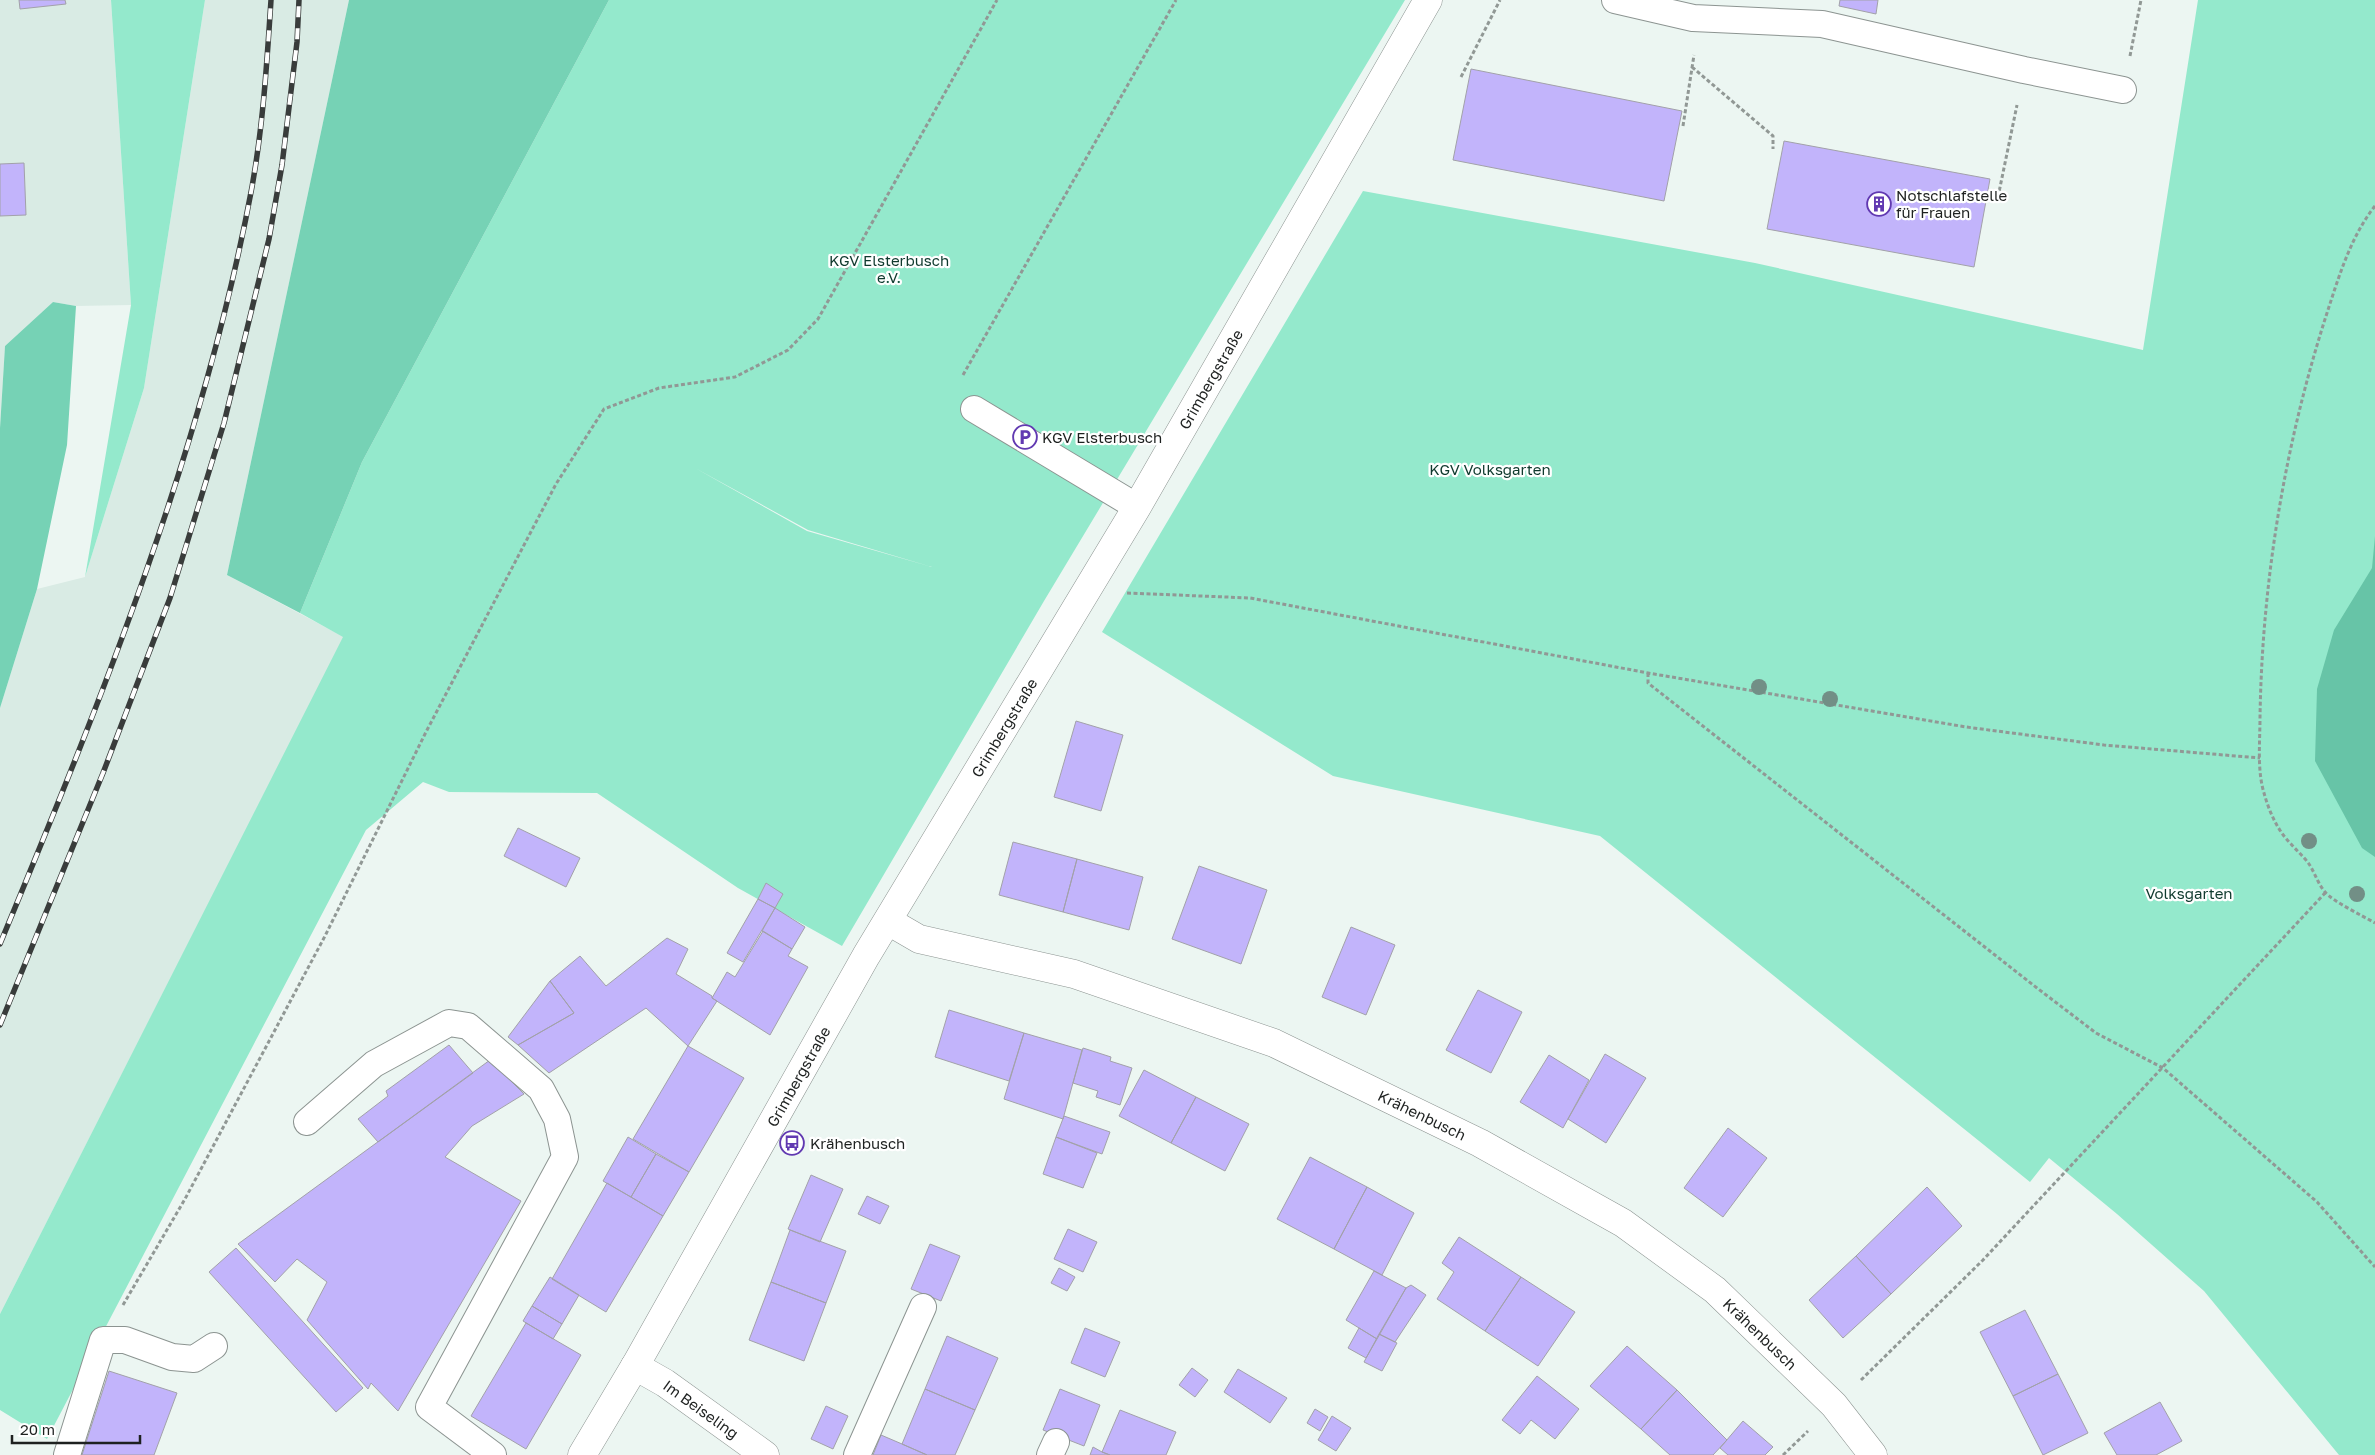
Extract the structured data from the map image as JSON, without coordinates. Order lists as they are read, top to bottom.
{
  "streets": {
    "street": ["Grimbergstraße", "Krähenbusch", "Im Beiseling"]
  },
  "crossings": [
    ["Grimbergstraße", "Krähenbusch"],
    ["Grimbergstraße", "Im Beiseling"]
  ],
  "parks": ["KGV Elsterbusch e.V.", "KGV Volksgarten", "Volksgarten"],
  "places": {
    "building": ["Notschlafstelle für Frauen"],
    "parking": ["KGV Elsterbusch"],
    "bus stop": ["Krähenbusch"]
  },
  "scale_bar": "20 m"
}
